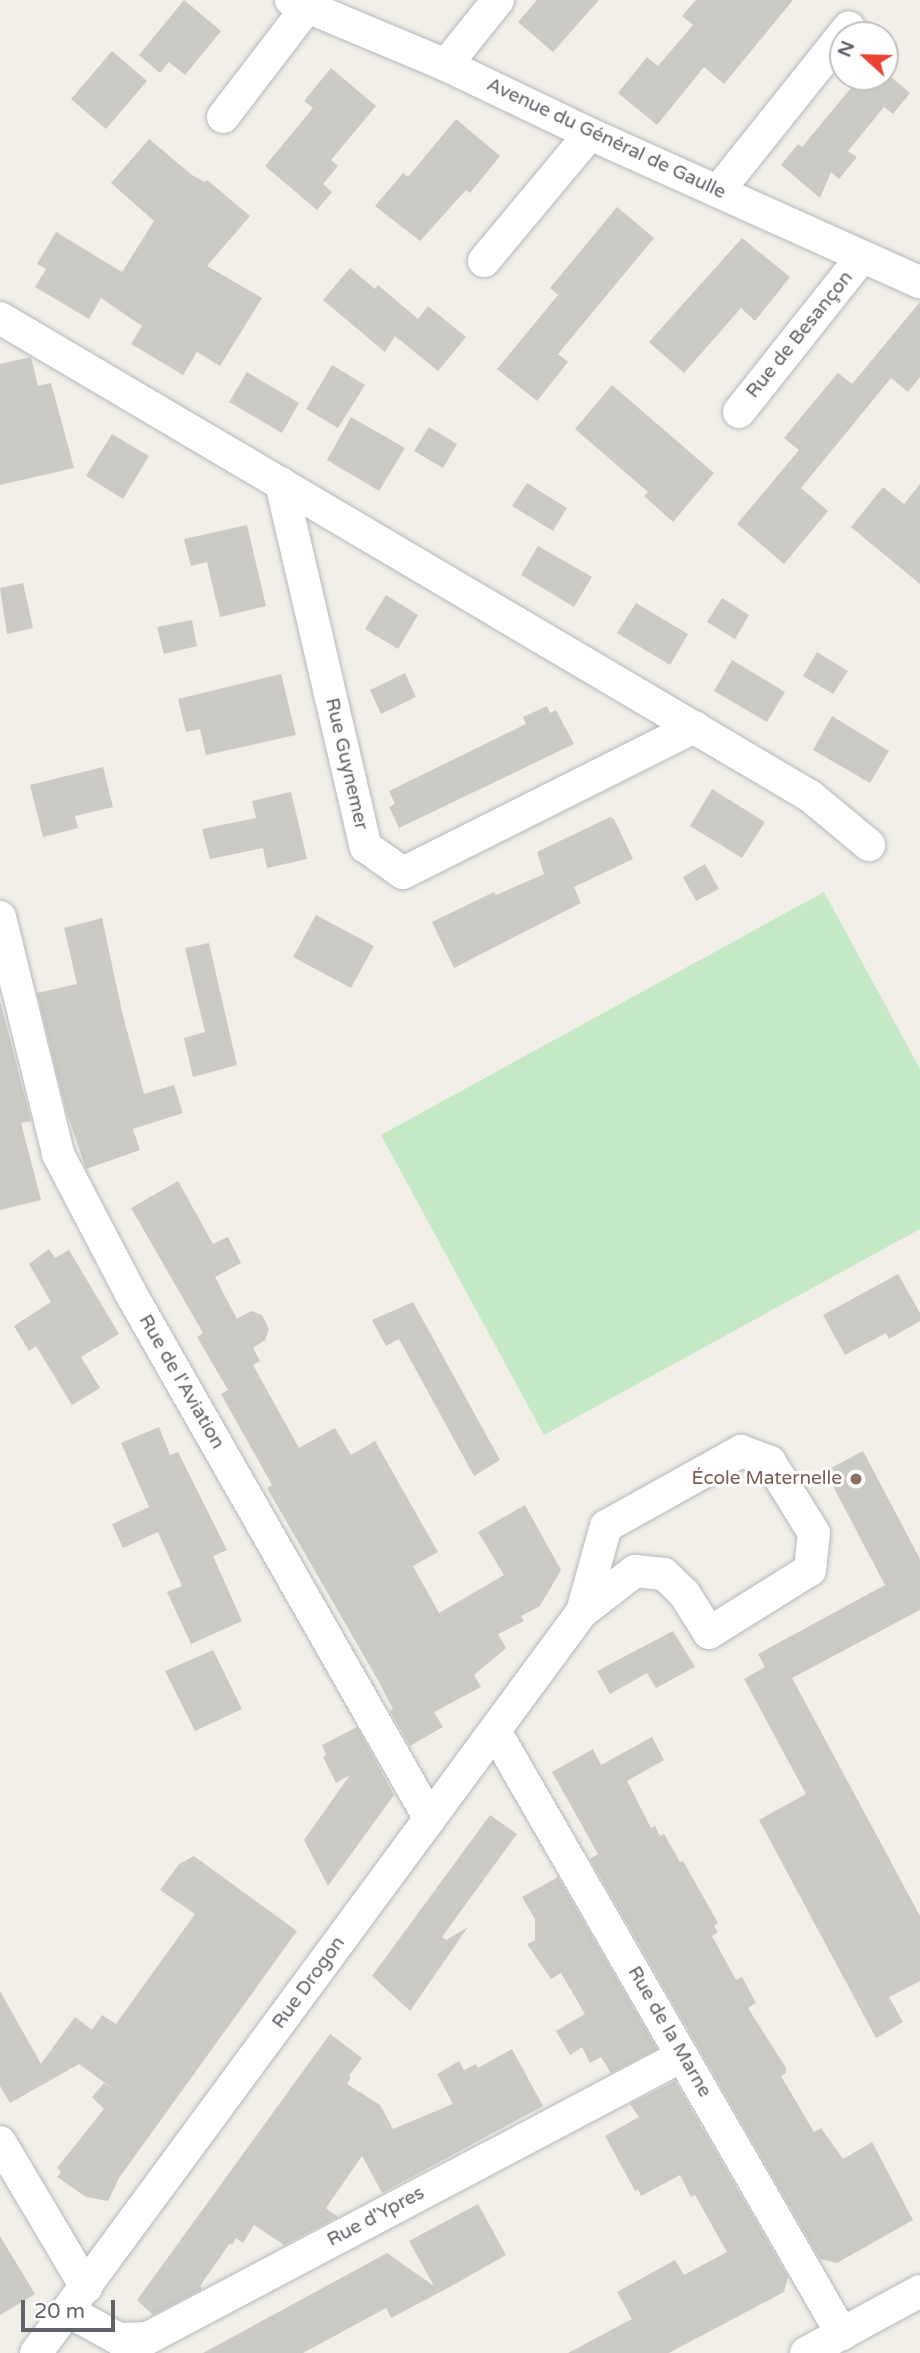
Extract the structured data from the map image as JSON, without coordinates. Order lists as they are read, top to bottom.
{
  "streets": {
    "street": [
      "Avenue du Général de Gaulle",
      "Rue de Besançon",
      "Rue Guynemer",
      "Rue de l'Aviation",
      "Rue Drogon",
      "Rue de la Marne",
      "Rue d'Ypres"
    ]
  },
  "crossings": [
    ["Avenue du Général de Gaulle", "Rue de Besançon"],
    ["Rue de l'Aviation", "Rue Drogon"],
    ["Rue Drogon", "Rue de la Marne"],
    ["Rue Drogon", "Rue d'Ypres"],
    ["Rue de la Marne", "Rue d'Ypres"]
  ],
  "places": ["École Maternelle"],
  "scale_bar": "20 m",
  "north": "left"
}
